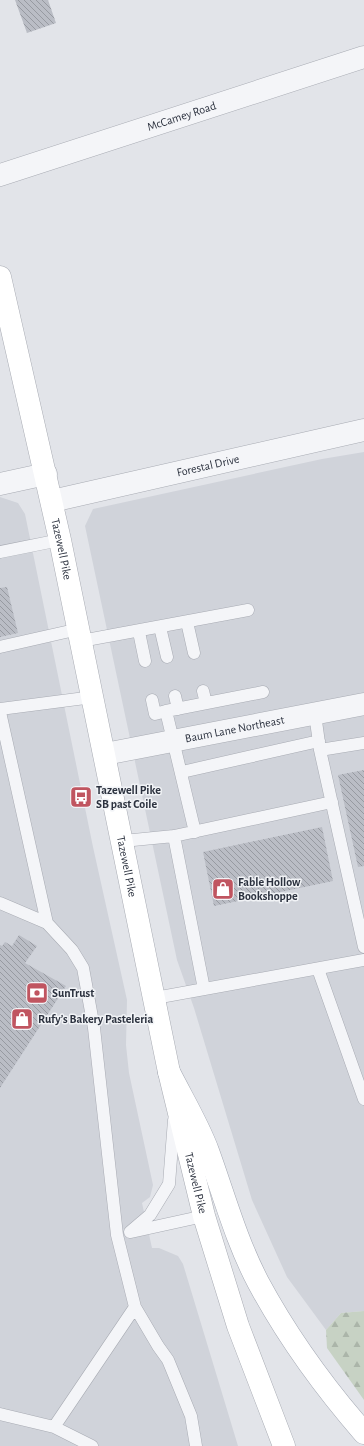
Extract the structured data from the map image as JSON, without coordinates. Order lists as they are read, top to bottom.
{
  "streets": {
    "main road": ["Tazewell Pike"],
    "street": ["McCamey Road", "Forestal Drive", "Baum Lane Northeast"]
  },
  "crossings": [
    ["Forestal Drive", "Tazewell Pike"],
    ["Tazewell Pike", "Baum Lane Northeast"]
  ],
  "places": {
    "bus stop": ["Tazewell Pike SB past Coile"],
    "shop": ["Fable Hollow Bookshoppe", "Rufy’s Bakery Pasteleria"],
    "bank": ["SunTrust"]
  }
}
